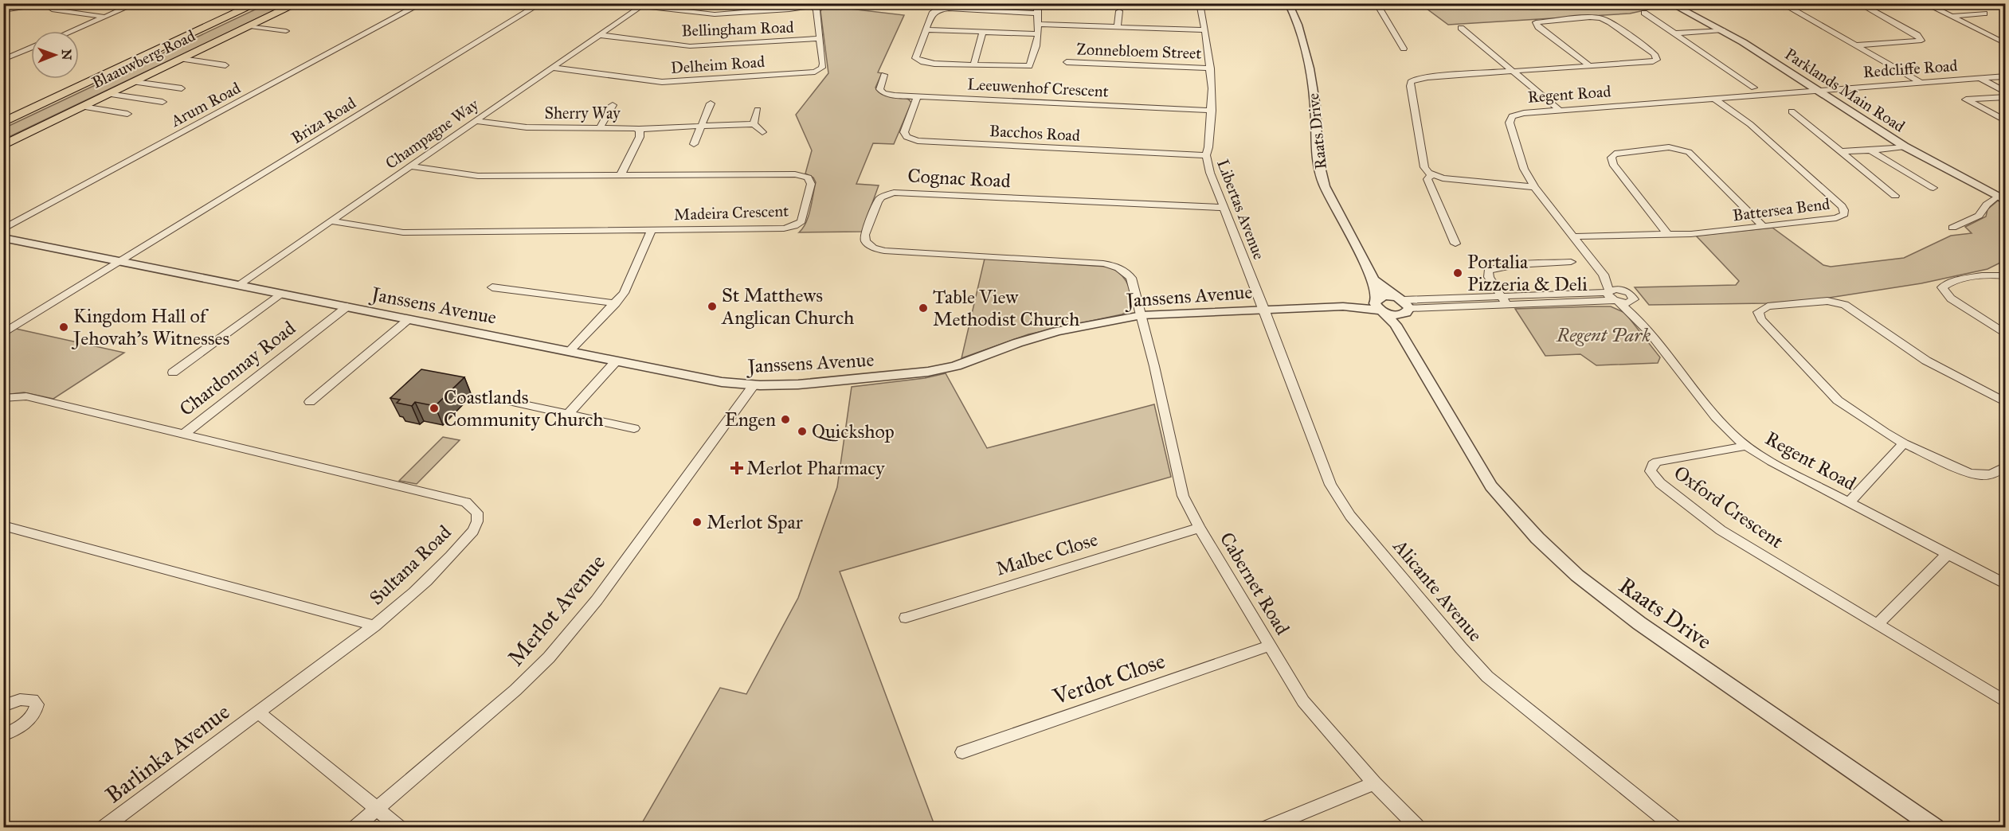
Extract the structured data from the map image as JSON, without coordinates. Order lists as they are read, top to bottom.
{
  "streets": {
    "main road": ["Blaauwberg Road"],
    "street": [
      "Bellingham Road",
      "Zonnebloem Street",
      "Delheim Road",
      "Redcliffe Road",
      "Leeuwenhof Crescent",
      "Parklands Main Road",
      "Regent Road",
      "Arum Road",
      "Sherry Way",
      "Briza Road",
      "Raats Drive",
      "Bacchos Road",
      "Champagne Way",
      "Cognac Road",
      "Libertas Avenue",
      "Battersea Bend",
      "Madeira Crescent",
      "Janssens Avenue",
      "Chardonnay Road",
      "Oxford Crescent",
      "Malbec Close",
      "Sultana Road",
      "Cabernet Road",
      "Alicante Avenue",
      "Merlot Avenue",
      "Verdot Close",
      "Barlinka Avenue"
    ]
  },
  "crossings": [
    ["Bellingham Road", "Delheim Road"],
    ["Bellingham Road", "Champagne Way"],
    ["Zonnebloem Street", "Libertas Avenue"],
    ["Delheim Road", "Champagne Way"],
    ["Redcliffe Road", "Parklands Main Road"],
    ["Redcliffe Road", "Regent Road"],
    ["Leeuwenhof Crescent", "Bacchos Road"],
    ["Leeuwenhof Crescent", "Libertas Avenue"],
    ["Parklands Main Road", "Regent Road"],
    ["Regent Road", "Battersea Bend"],
    ["Regent Road", "Oxford Crescent"],
    ["Sherry Way", "Champagne Way"],
    ["Sherry Way", "Madeira Crescent"],
    ["Briza Road", "Janssens Avenue"],
    ["Raats Drive", "Janssens Avenue"],
    ["Bacchos Road", "Libertas Avenue"],
    ["Champagne Way", "Madeira Crescent"],
    ["Champagne Way", "Janssens Avenue"],
    ["Cognac Road", "Libertas Avenue"],
    ["Cognac Road", "Janssens Avenue"],
    ["Cognac Road", "Cabernet Road"],
    ["Libertas Avenue", "Janssens Avenue"],
    ["Libertas Avenue", "Alicante Avenue"],
    ["Janssens Avenue", "Chardonnay Road"],
    ["Janssens Avenue", "Cabernet Road"],
    ["Janssens Avenue", "Alicante Avenue"],
    ["Janssens Avenue", "Merlot Avenue"],
    ["Chardonnay Road", "Sultana Road"],
    ["Malbec Close", "Cabernet Road"],
    ["Sultana Road", "Barlinka Avenue"],
    ["Cabernet Road", "Verdot Close"]
  ],
  "parks": ["Regent Park"],
  "places": {
    "other": [
      "Portalia Pizzeria & Deli",
      "St Matthews Anglican Church",
      "Table View Methodist Church",
      "Kingdom Hall of Jehovah's Witnesses",
      "Coastlands Community Church",
      "Engen",
      "Quickshop",
      "Merlot Spar"
    ],
    "health": ["Merlot Pharmacy"]
  },
  "north": "right"
}
